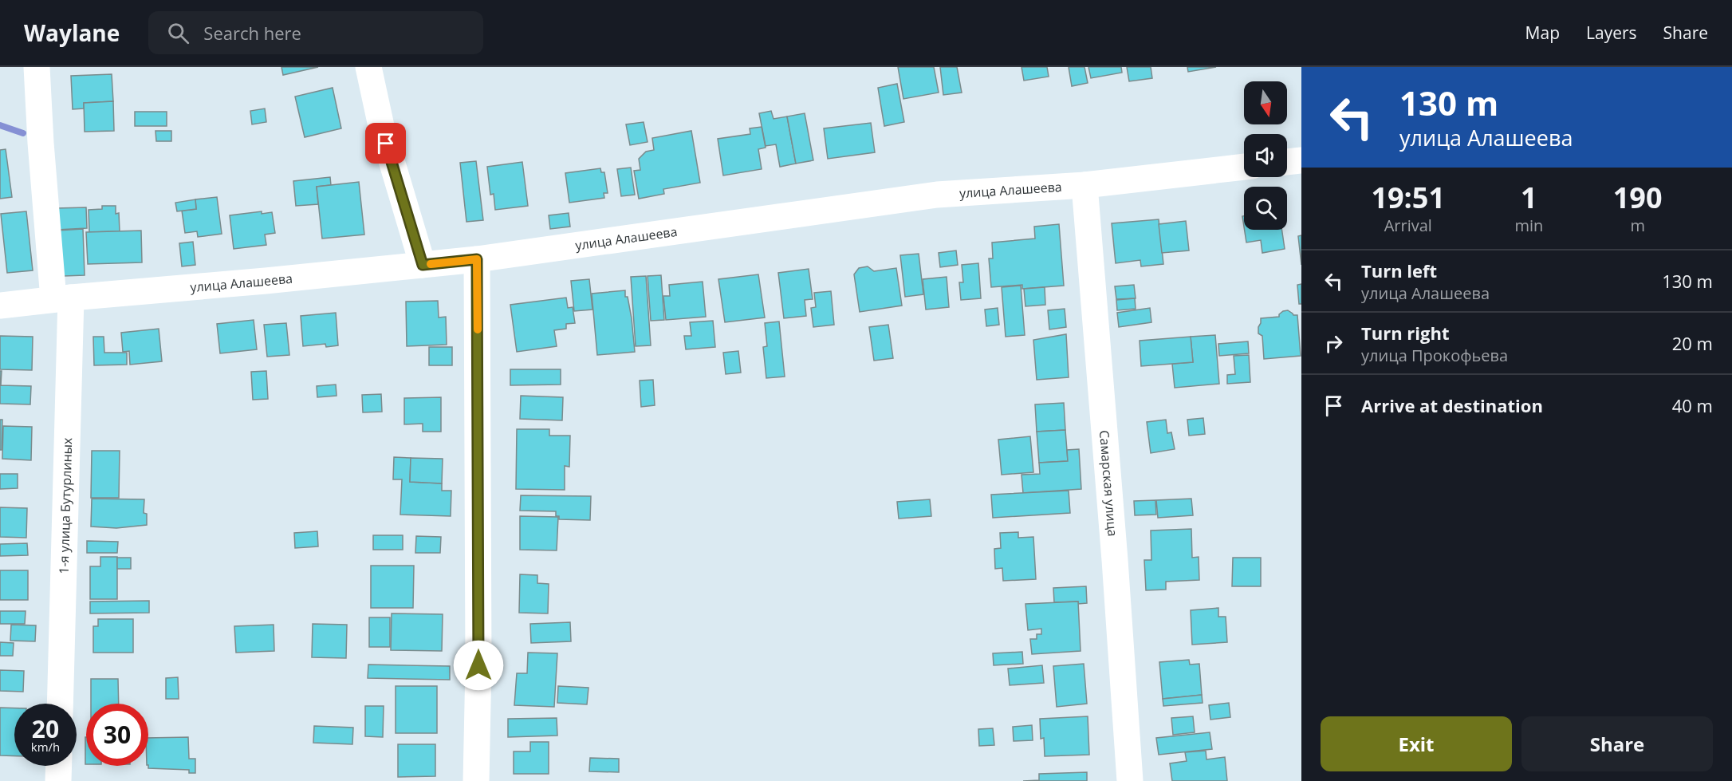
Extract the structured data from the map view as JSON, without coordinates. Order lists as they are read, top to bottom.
{
  "streets": {
    "street": ["улица Алашеева", "Самарская улица", "1-я улица Бутурлиных"]
  },
  "crossings": [
    ["улица Алашеева", "Самарская улица"],
    ["улица Алашеева", "1-я улица Бутурлиных"]
  ],
  "north": "bottom",
  "page": {
    "header": "Waylane",
    "search": "Search here",
    "nav": ["Map", "Layers", "Share"],
    "turn": ["130 m", "улица Алашеева"],
    "eta": [
      "19:51",
      "Arrival",
      "1",
      "min",
      "190",
      "m"
    ],
    "list": [
      {
        "name": "Turn left",
        "note": "улица Алашеева",
        "value": "130 m"
      },
      {
        "name": "Turn right",
        "note": "улица Прокофьева",
        "value": "20 m"
      },
      {
        "name": "Arrive at destination",
        "value": "40 m"
      }
    ],
    "speed": "20 km/h",
    "limit": "30",
    "buttons": ["Exit", "Share"]
  }
}
